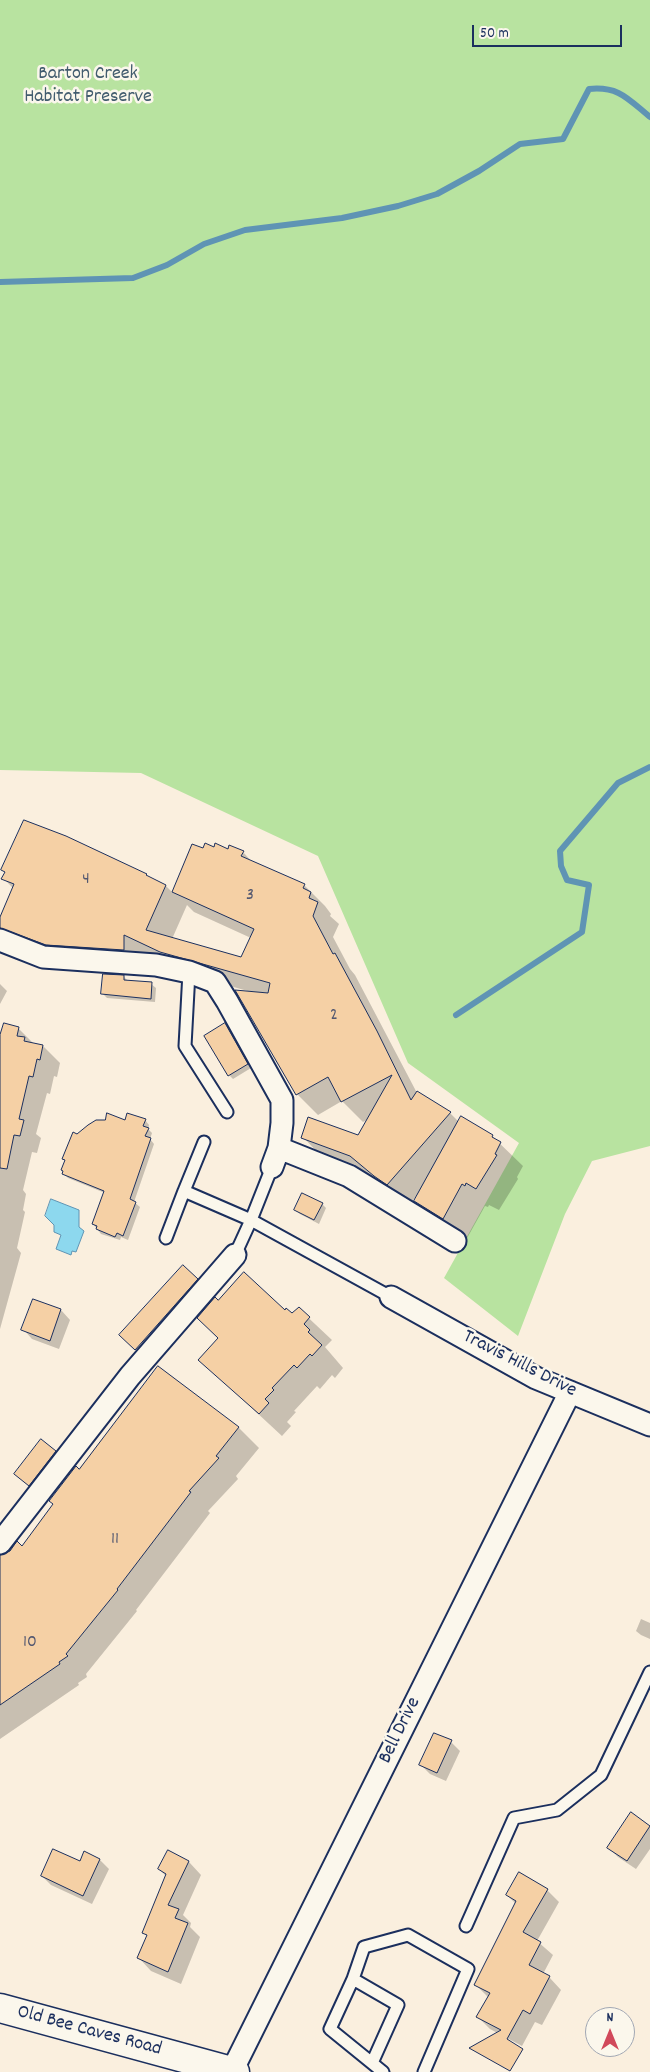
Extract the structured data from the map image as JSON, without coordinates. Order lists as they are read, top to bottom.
{
  "streets": {
    "street": ["Travis Hills Drive", "Bell Drive", "Old Bee Caves Road"]
  },
  "crossings": [
    ["Travis Hills Drive", "Bell Drive"],
    ["Bell Drive", "Old Bee Caves Road"]
  ],
  "parks": ["Barton Creek Habitat Preserve"],
  "house_numbers": [
    "4",
    "3",
    "2",
    "11",
    "10"
  ],
  "scale_bar": "50 m",
  "north": "top"
}
